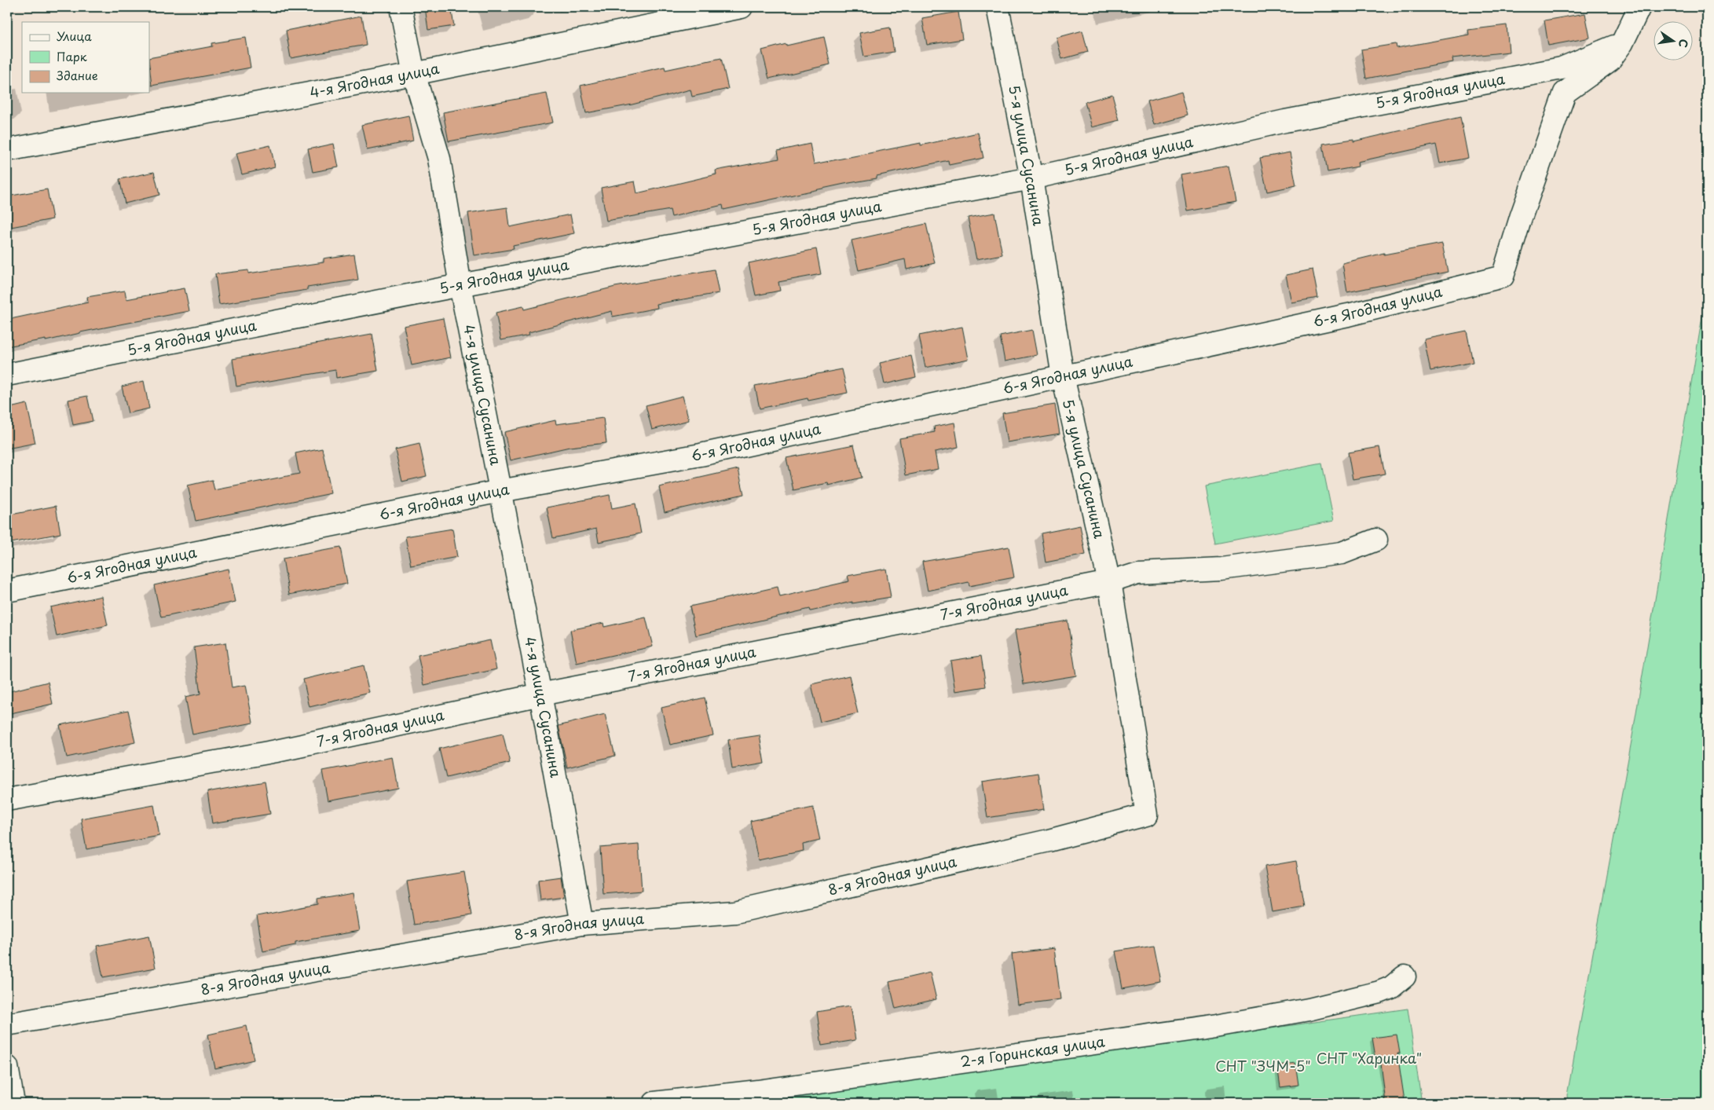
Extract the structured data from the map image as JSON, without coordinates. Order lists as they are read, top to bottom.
{
  "streets": {
    "street": [
      "4-я Ягодная улица",
      "5-я Ягодная улица",
      "5-я улица Сусанина",
      "6-я Ягодная улица",
      "4-я улица Сусанина",
      "7-я Ягодная улица",
      "8-я Ягодная улица",
      "2-я Горинская улица"
    ]
  },
  "crossings": [
    ["4-я Ягодная улица", "4-я улица Сусанина"],
    ["5-я Ягодная улица", "5-я улица Сусанина"],
    ["5-я Ягодная улица", "6-я Ягодная улица"],
    ["5-я Ягодная улица", "4-я улица Сусанина"],
    ["5-я улица Сусанина", "6-я Ягодная улица"],
    ["5-я улица Сусанина", "7-я Ягодная улица"],
    ["5-я улица Сусанина", "8-я Ягодная улица"],
    ["6-я Ягодная улица", "4-я улица Сусанина"],
    ["4-я улица Сусанина", "7-я Ягодная улица"],
    ["4-я улица Сусанина", "8-я Ягодная улица"]
  ],
  "parks": ["СНТ \"Харинка\"", "СНТ \"ЗЧМ-5\""],
  "legend": ["Улица", "Парк", "Здание"],
  "north": "right"
}
